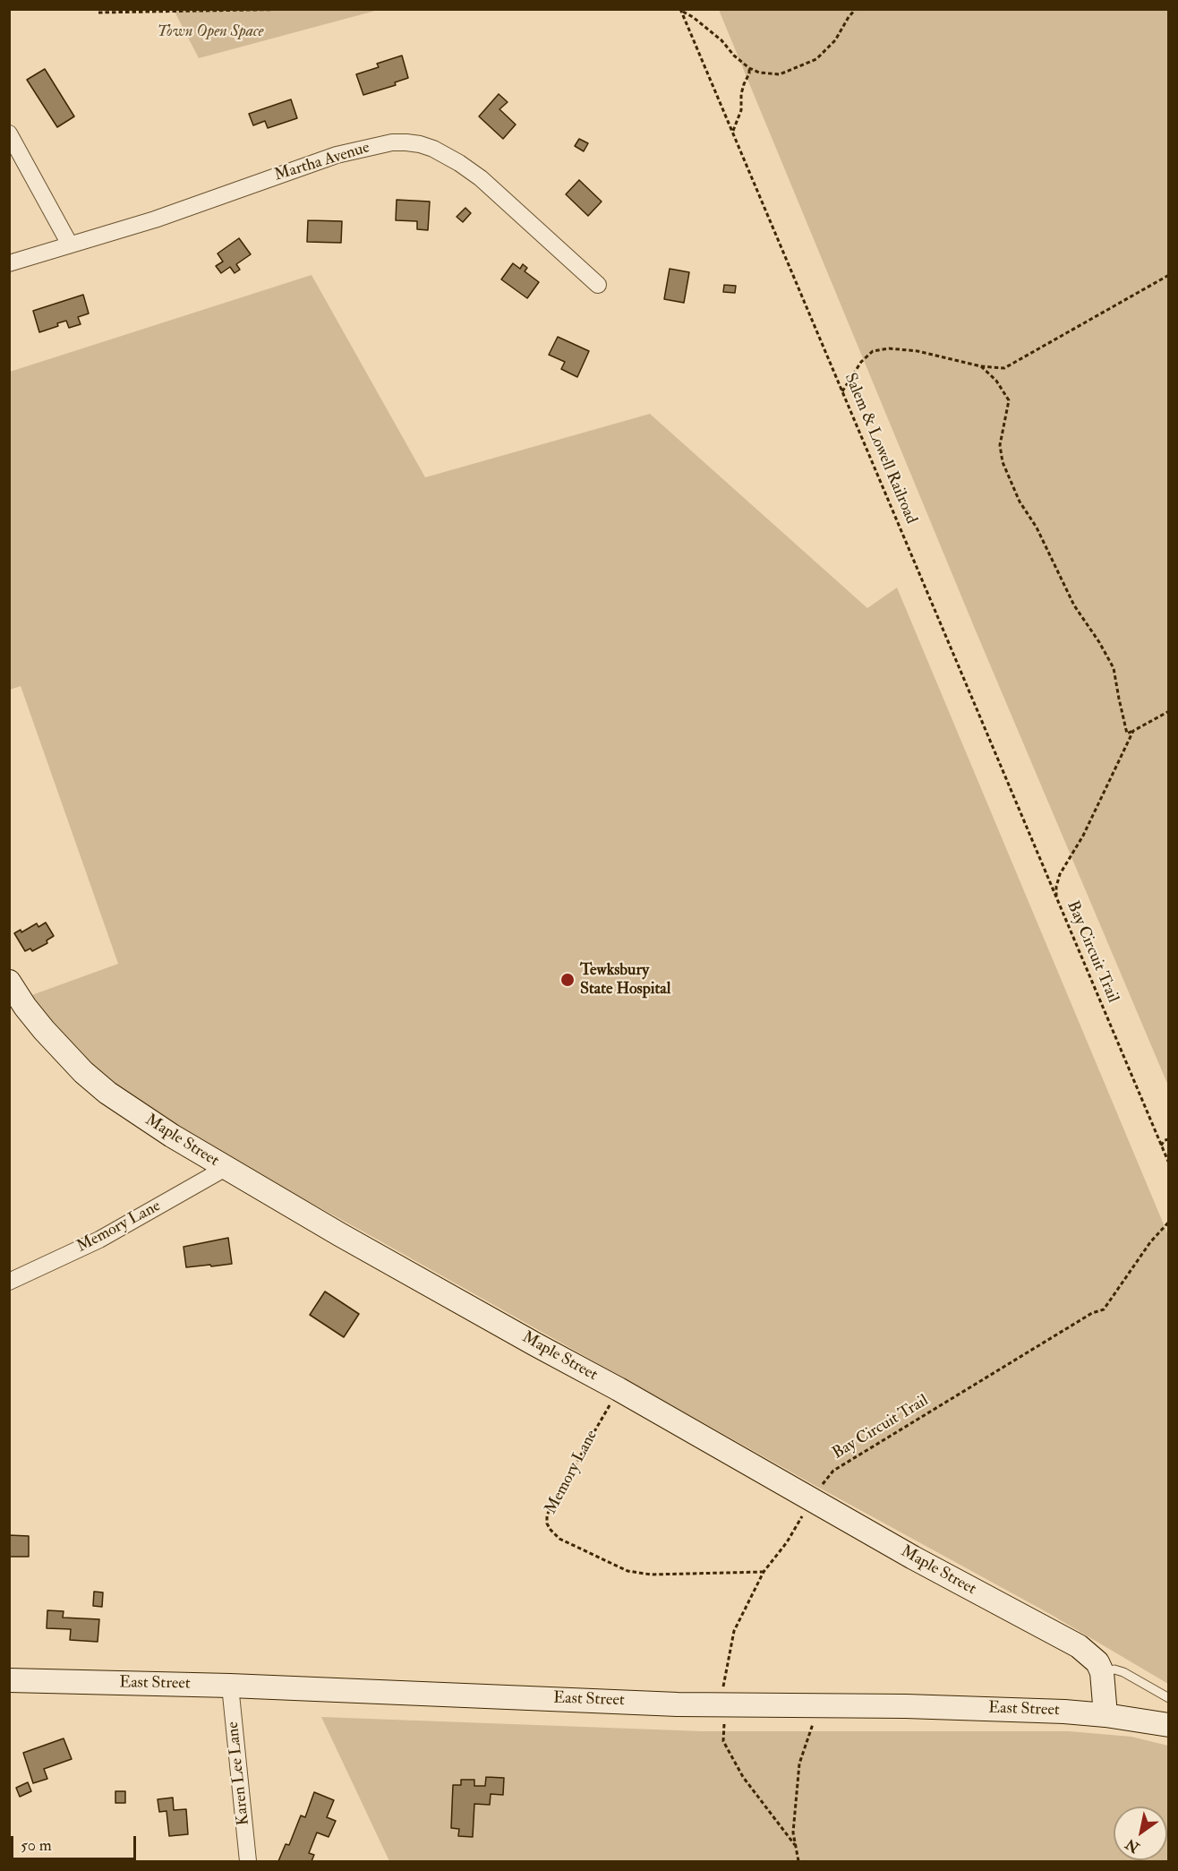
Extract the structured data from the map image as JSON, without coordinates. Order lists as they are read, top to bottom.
{
  "streets": {
    "street": [
      "Martha Avenue",
      "Maple Street",
      "Memory Lane",
      "East Street",
      "Karen Lee Lane"
    ],
    "path": ["Salem & Lowell Railroad", "Bay Circuit Trail"]
  },
  "crossings": [
    ["Salem & Lowell Railroad", "Bay Circuit Trail"],
    ["Bay Circuit Trail", "Maple Street"],
    ["Bay Circuit Trail", "Memory Lane"],
    ["Bay Circuit Trail", "East Street"],
    ["Maple Street", "Memory Lane"],
    ["East Street", "Karen Lee Lane"]
  ],
  "parks": ["Town Open Space"],
  "places": ["Tewksbury State Hospital"],
  "scale_bar": "50 m",
  "north": "bottom left"
}
